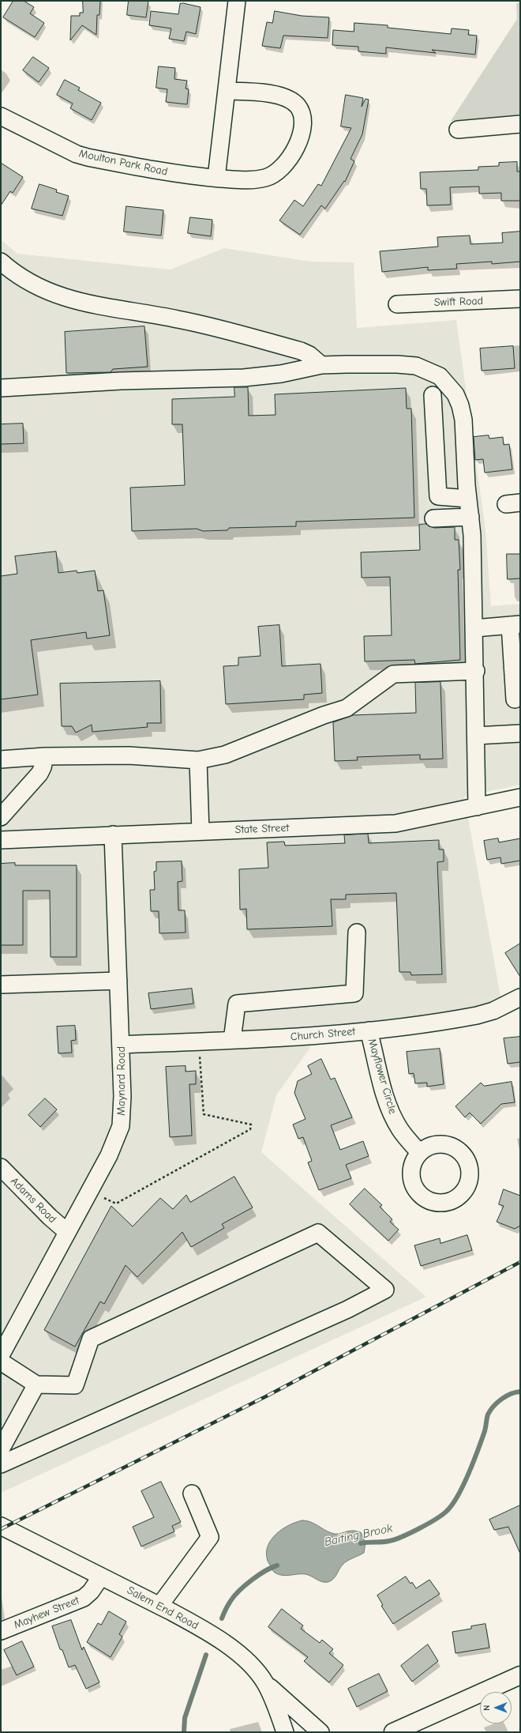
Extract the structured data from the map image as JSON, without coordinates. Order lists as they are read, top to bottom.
{
  "streets": {
    "street": [
      "Moulton Park Road",
      "Swift Road",
      "State Street",
      "Church Street",
      "Mayflower Circle",
      "Maynard Road",
      "Adams Road",
      "Salem End Road",
      "Mayhew Street"
    ]
  },
  "crossings": [
    ["State Street", "Maynard Road"],
    ["Church Street", "Mayflower Circle"],
    ["Church Street", "Maynard Road"],
    ["Maynard Road", "Adams Road"],
    ["Salem End Road", "Mayhew Street"]
  ],
  "water": ["Baiting Brook"],
  "north": "left"
}
